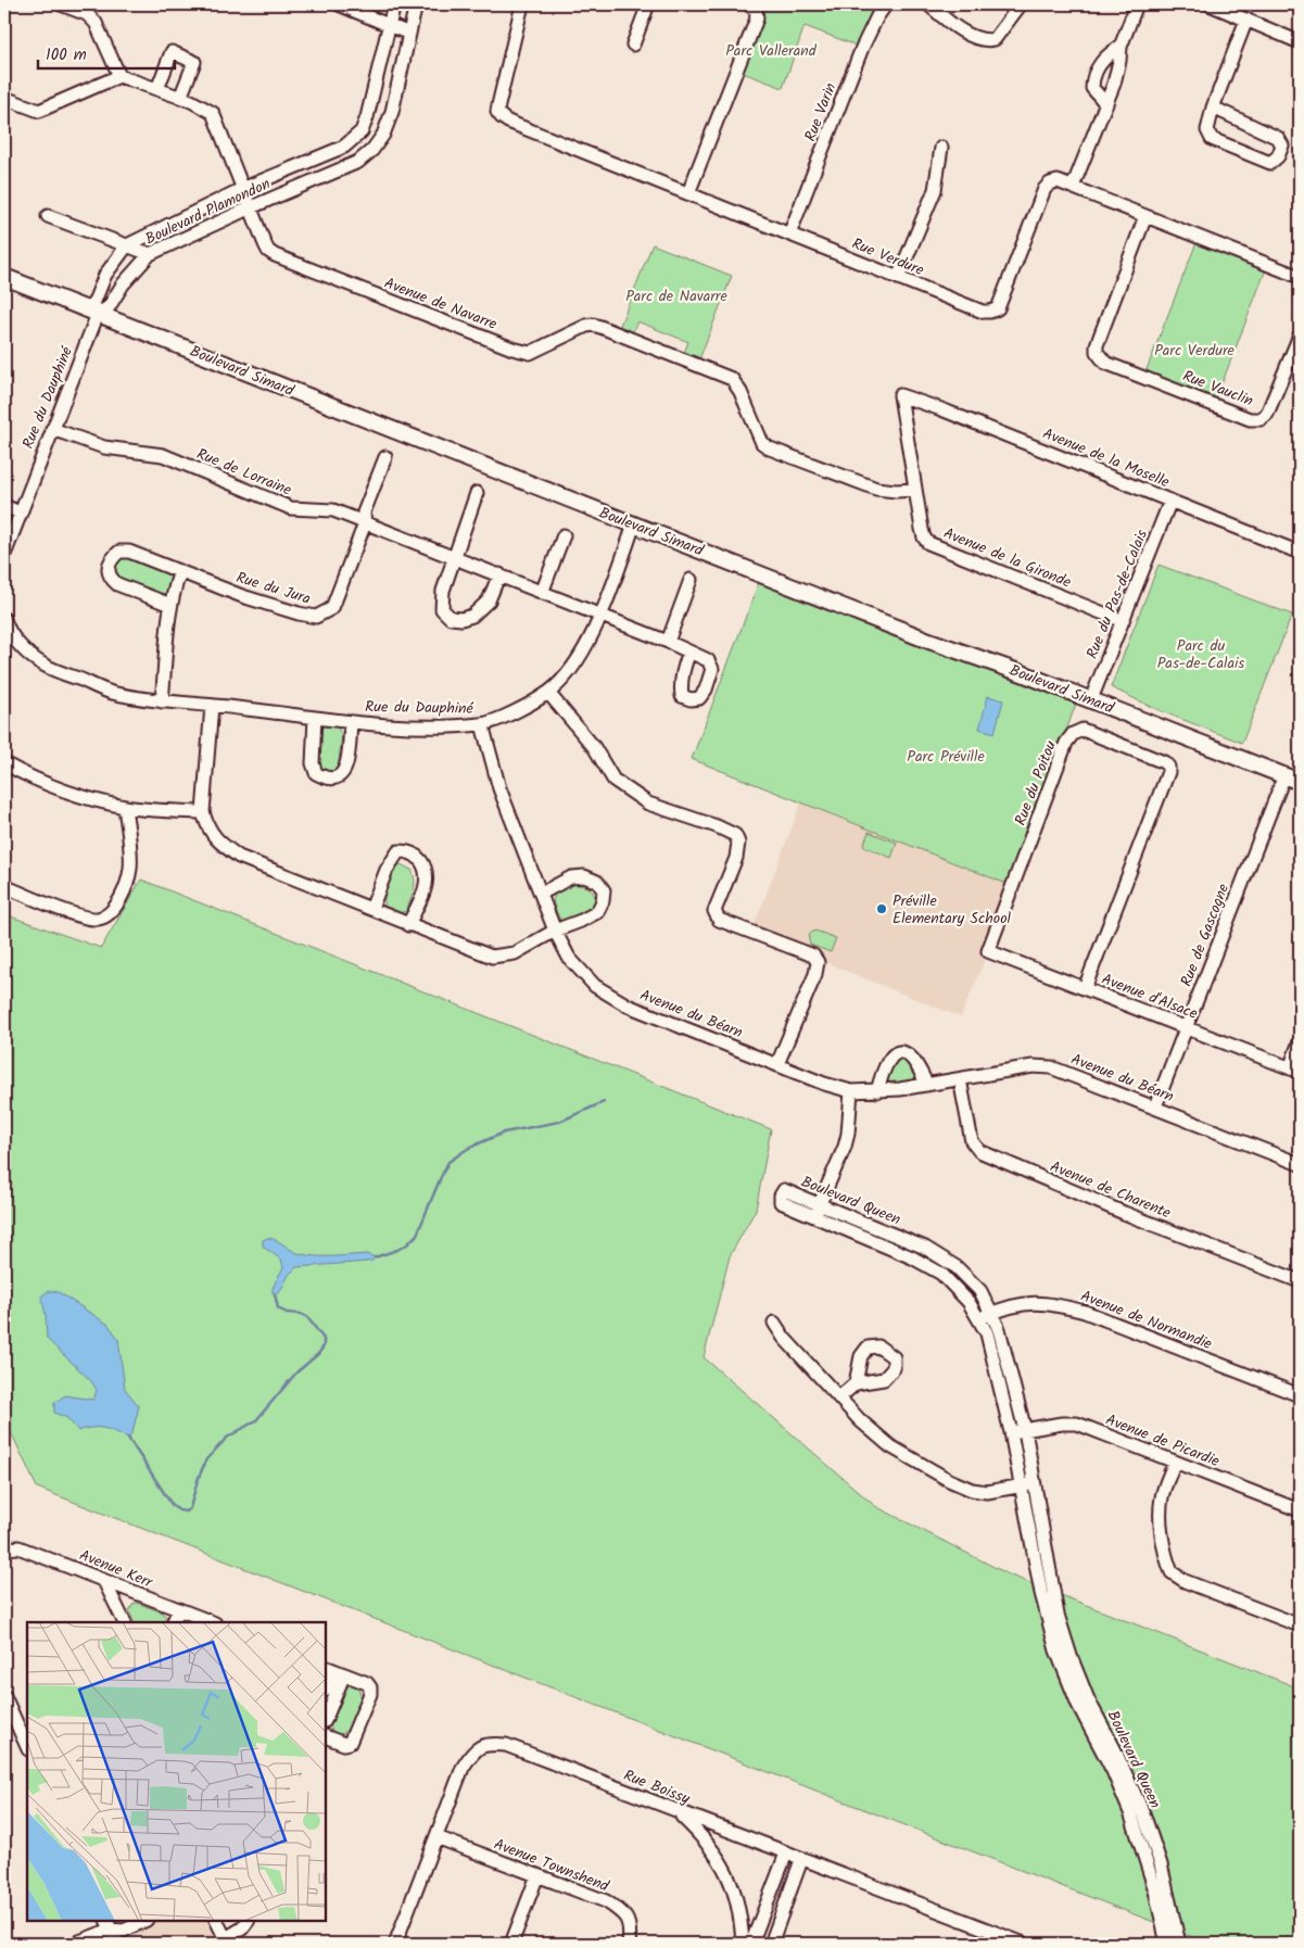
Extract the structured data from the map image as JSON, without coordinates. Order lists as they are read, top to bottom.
{
  "streets": {
    "main road": ["Boulevard Simard"],
    "street": [
      "Rue Varin",
      "Boulevard Plamondon",
      "Rue Verdure",
      "Avenue de Navarre",
      "Rue Vauclin",
      "Rue du Dauphiné",
      "Avenue de la Moselle",
      "Rue de Lorraine",
      "Avenue de la Gironde",
      "Rue du Jura",
      "Rue du Pas-de-Calais",
      "Rue du Poitou",
      "Rue de Gascogne",
      "Avenue d'Alsace",
      "Avenue du Béarn",
      "Avenue de Charente",
      "Boulevard Queen",
      "Avenue de Normandie",
      "Avenue de Picardie",
      "Avenue Kerr",
      "Rue Boissy",
      "Avenue Townshend"
    ]
  },
  "crossings": [
    ["Rue Varin", "Rue Verdure"],
    ["Boulevard Plamondon", "Avenue de Navarre"],
    ["Boulevard Plamondon", "Boulevard Simard"],
    ["Boulevard Plamondon", "Rue du Dauphiné"],
    ["Rue Verdure", "Rue Vauclin"],
    ["Avenue de Navarre", "Avenue de la Gironde"],
    ["Boulevard Simard", "Rue du Dauphiné"],
    ["Boulevard Simard", "Rue du Pas-de-Calais"],
    ["Boulevard Simard", "Rue de Gascogne"],
    ["Rue du Dauphiné", "Rue de Lorraine"],
    ["Rue du Dauphiné", "Avenue du Béarn"],
    ["Avenue de la Moselle", "Avenue de la Gironde"],
    ["Avenue de la Moselle", "Rue du Pas-de-Calais"],
    ["Rue de Lorraine", "Rue du Jura"],
    ["Avenue de la Gironde", "Rue du Pas-de-Calais"],
    ["Rue du Poitou", "Avenue d'Alsace"],
    ["Rue de Gascogne", "Avenue d'Alsace"],
    ["Rue de Gascogne", "Avenue du Béarn"],
    ["Avenue du Béarn", "Avenue de Charente"],
    ["Boulevard Queen", "Avenue de Normandie"],
    ["Boulevard Queen", "Avenue de Picardie"],
    ["Rue Boissy", "Avenue Townshend"]
  ],
  "parks": [
    "Parc Vallerand",
    "Parc de Navarre",
    "Parc Verdure",
    "Parc du Pas-de-Calais",
    "Parc Préville"
  ],
  "places": ["Préville Elementary School"],
  "scale_bar": "100 m"
}
